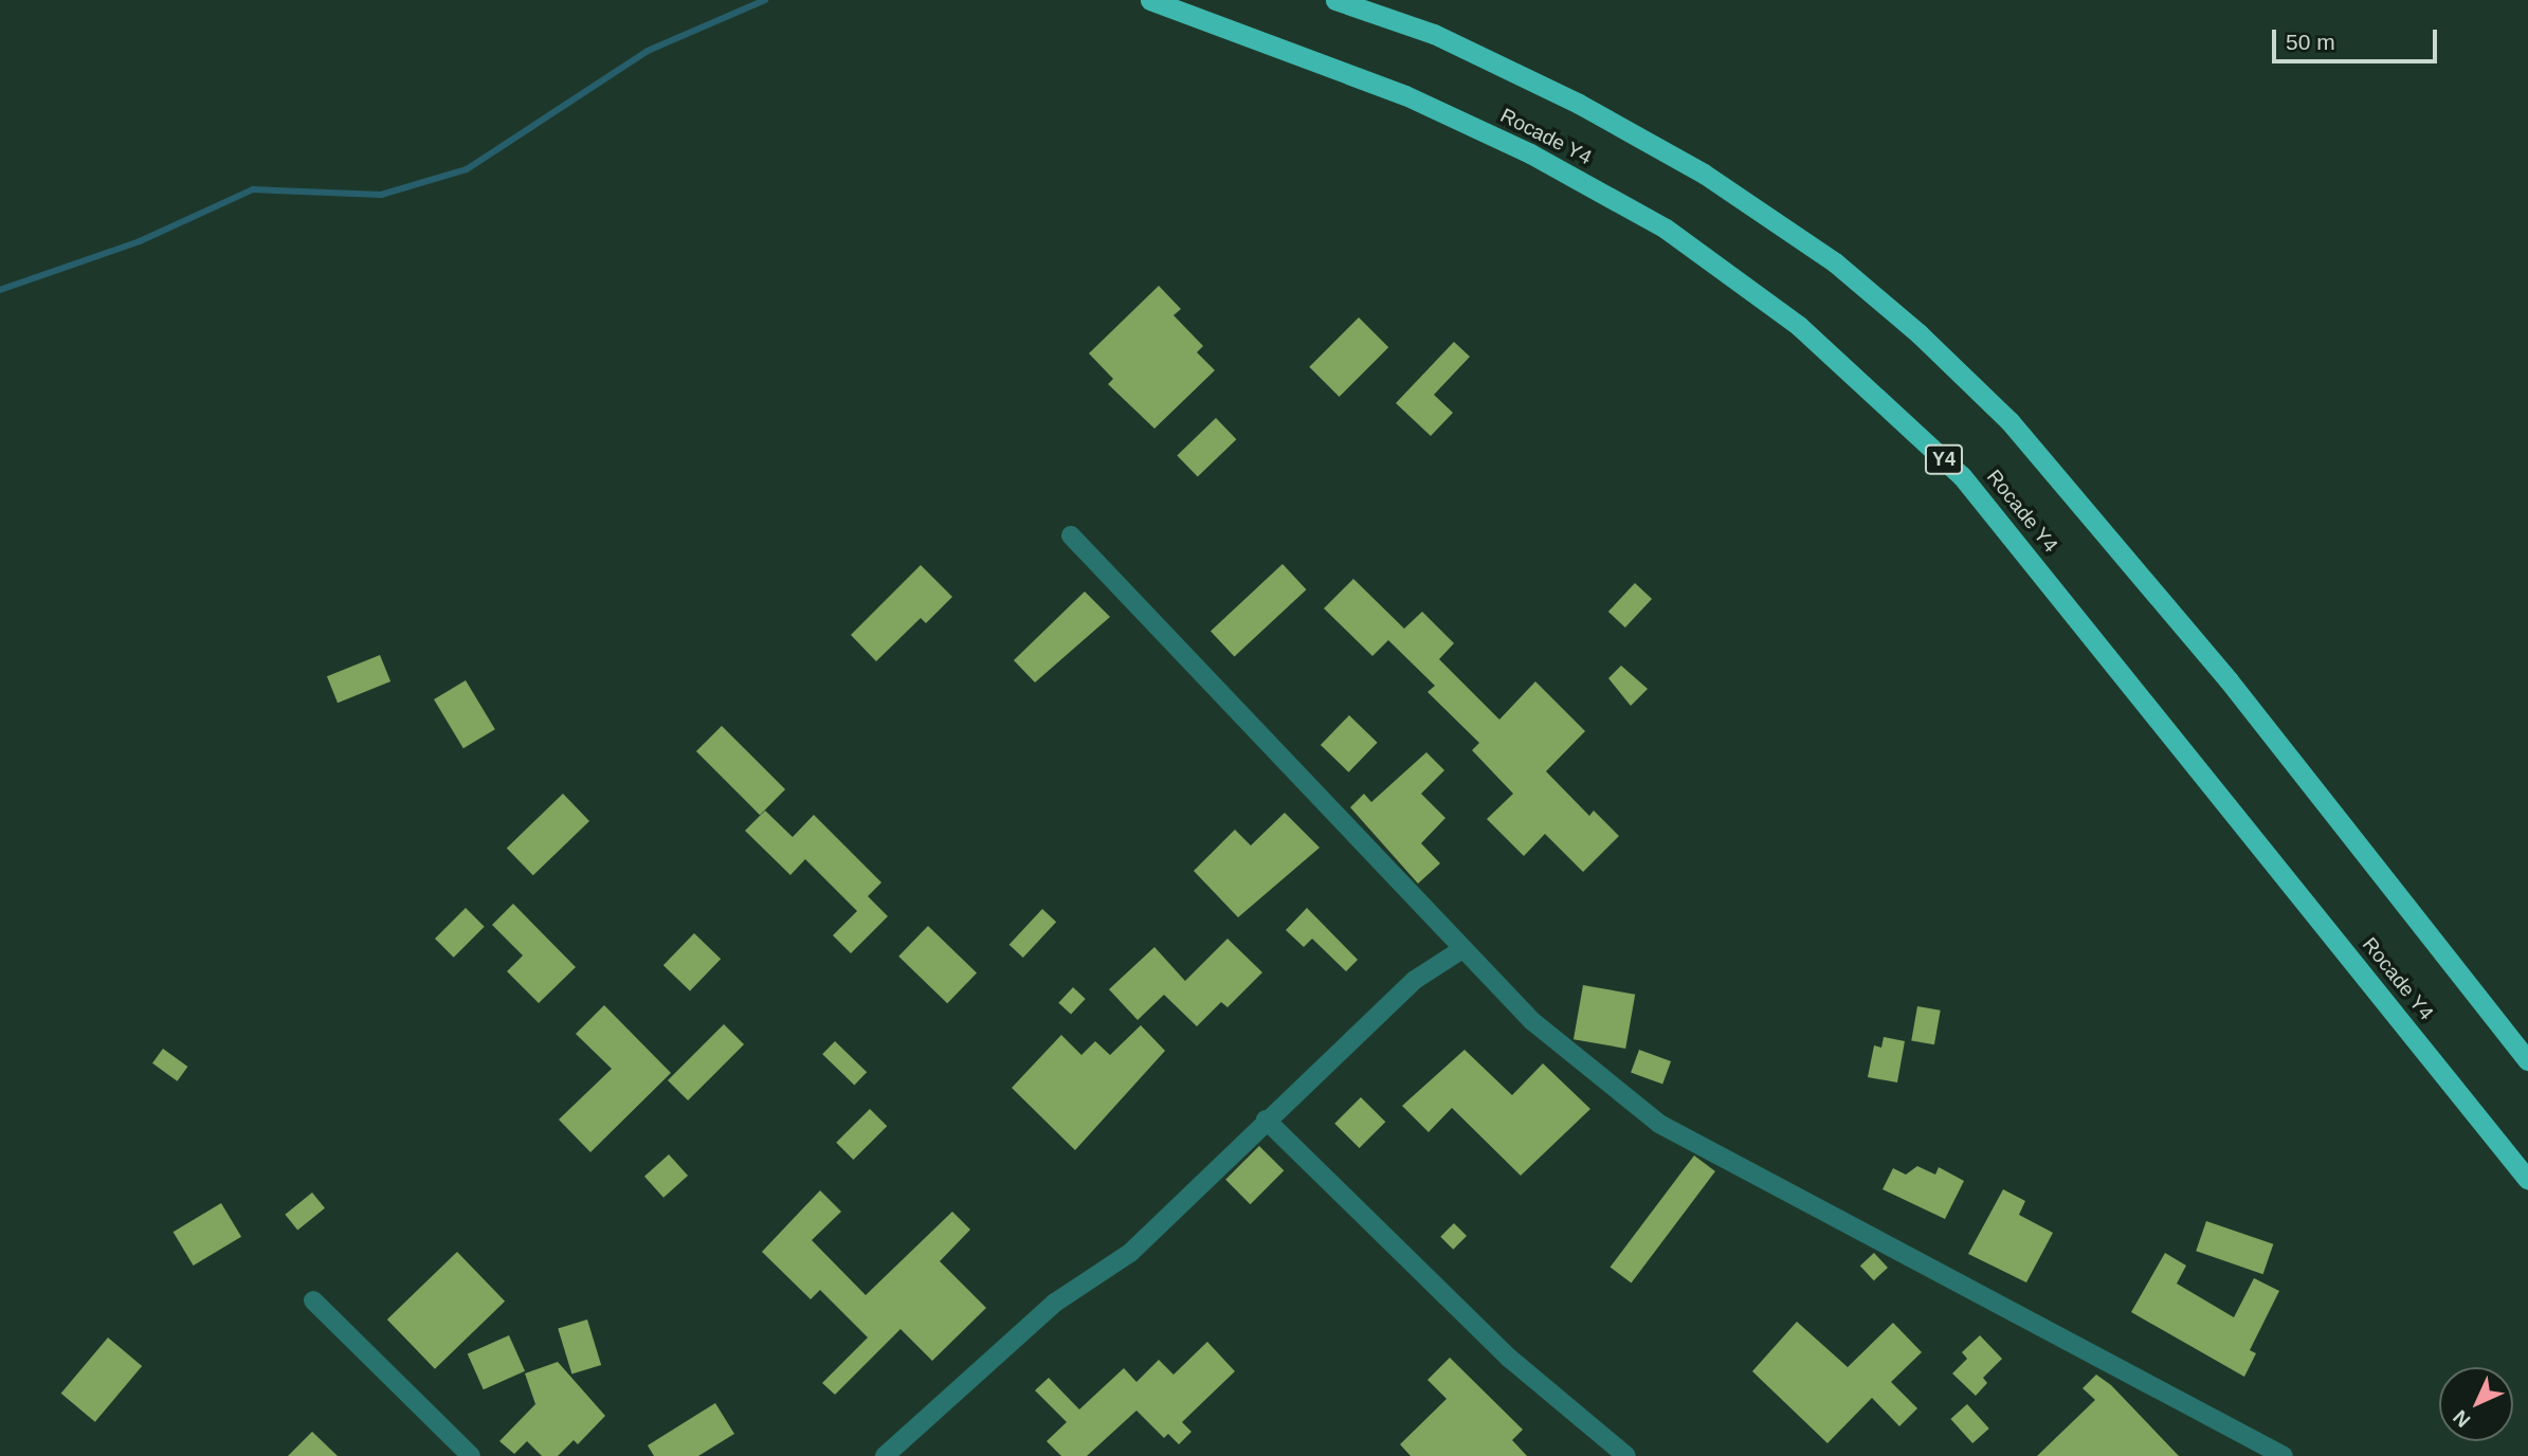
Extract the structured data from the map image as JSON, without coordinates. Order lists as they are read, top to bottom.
{
  "streets": {
    "highway": ["Rocade Y4", "Y4"]
  },
  "scale_bar": "50 m",
  "north": "bottom left"
}
